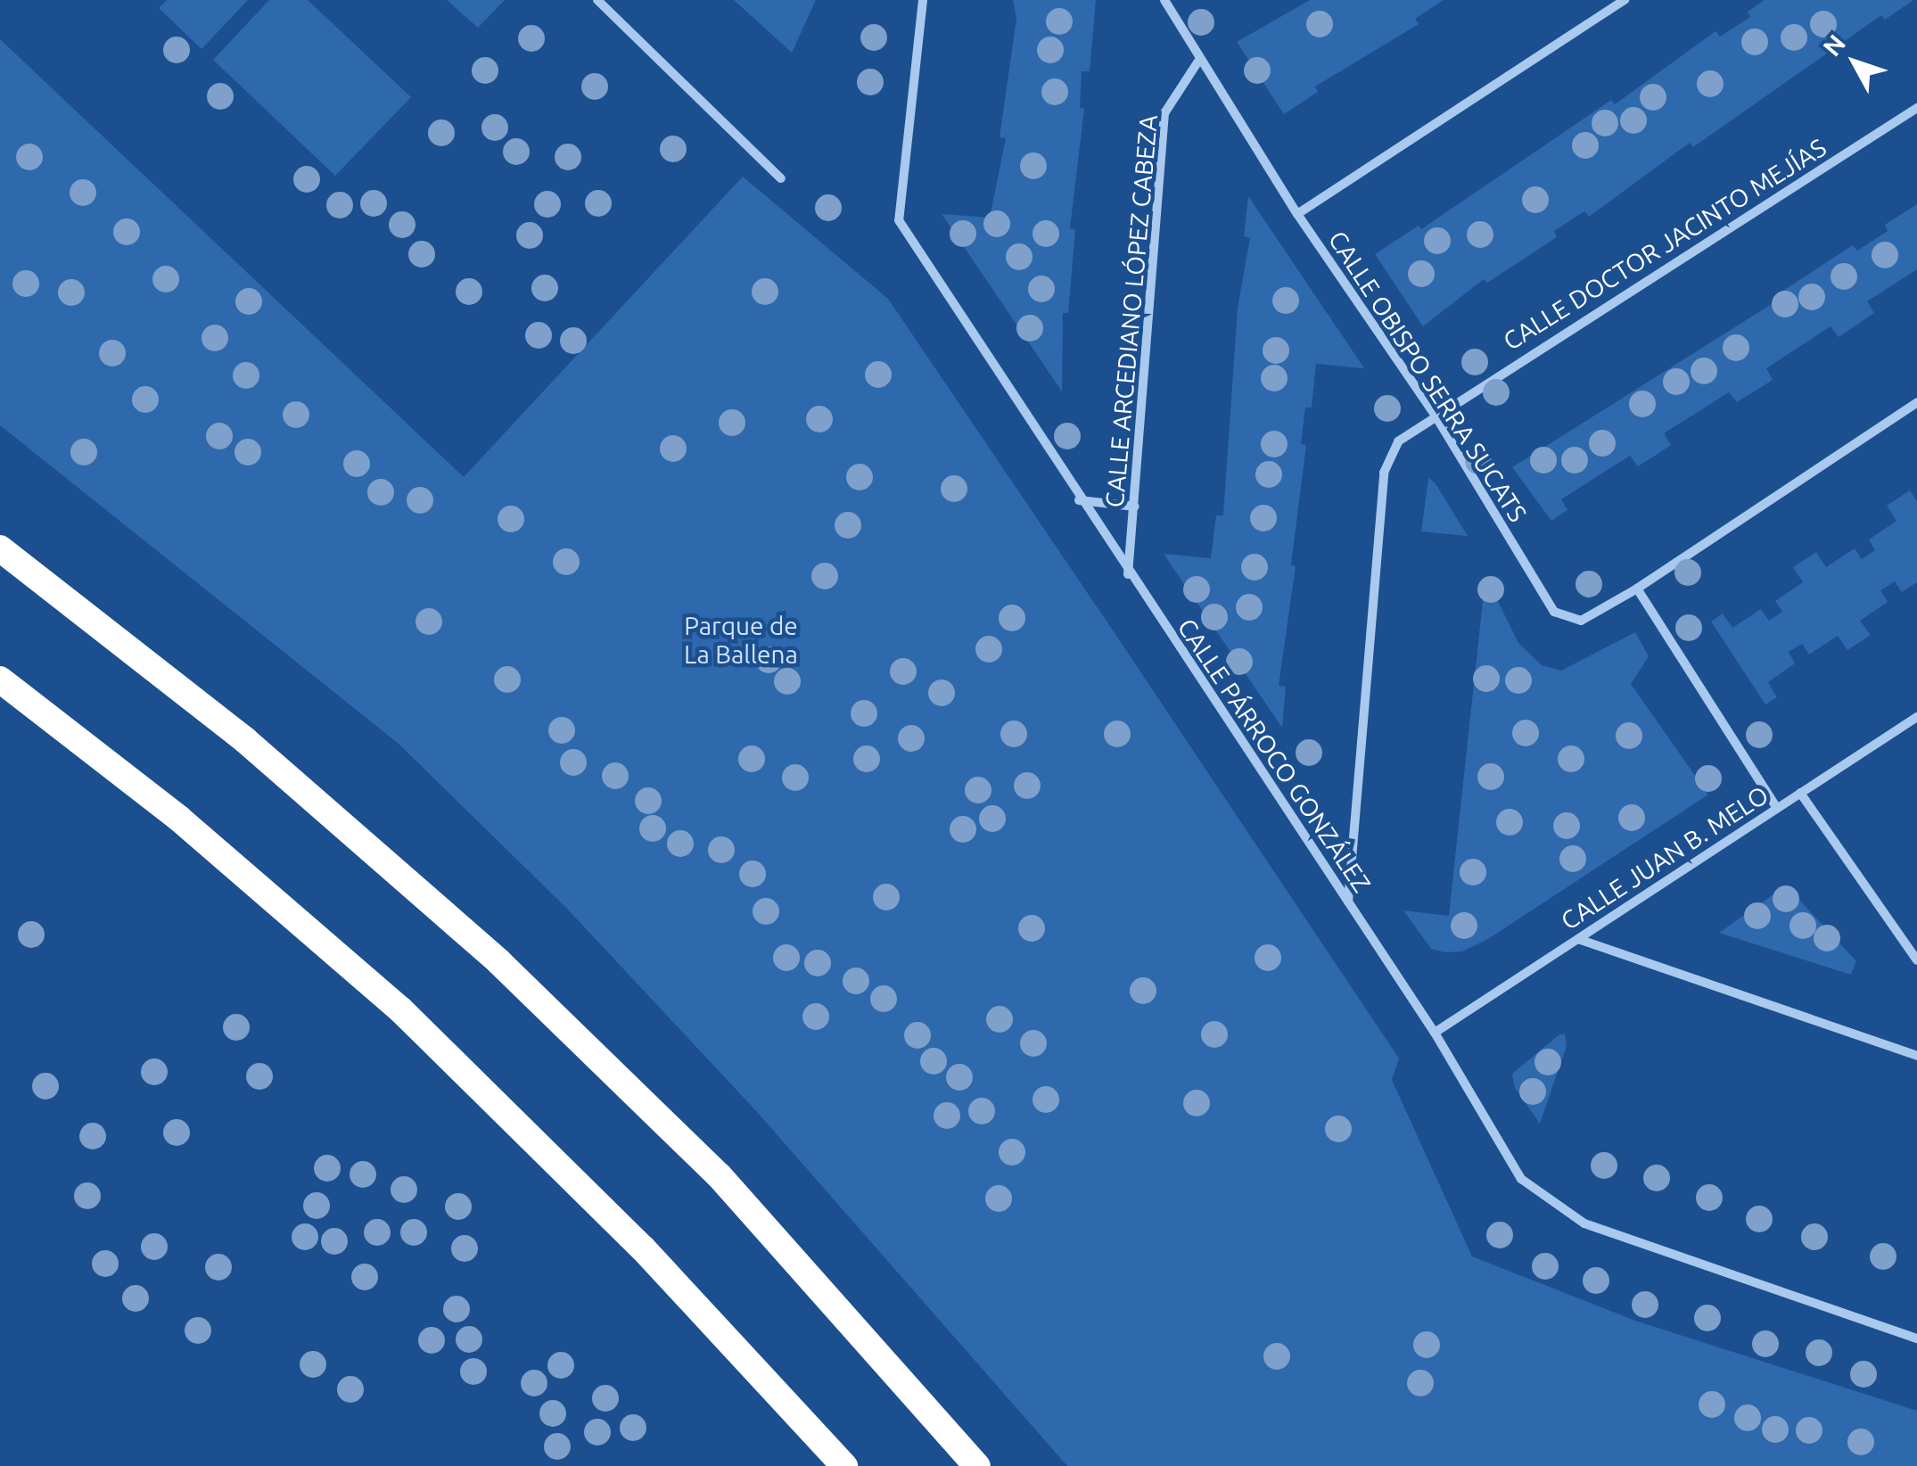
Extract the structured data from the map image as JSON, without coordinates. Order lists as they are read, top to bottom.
{
  "streets": {
    "street": [
      "CALLE DOCTOR JACINTO MEJÍAS",
      "CALLE ARCEDIANO LÓPEZ CABEZA",
      "CALLE OBISPO SERRA SUCATS",
      "CALLE PÁRROCO GONZÁLEZ",
      "CALLE JUAN B. MELO"
    ]
  },
  "crossings": [
    ["CALLE DOCTOR JACINTO MEJÍAS", "CALLE OBISPO SERRA SUCATS"],
    ["CALLE DOCTOR JACINTO MEJÍAS", "CALLE PÁRROCO GONZÁLEZ"],
    ["CALLE ARCEDIANO LÓPEZ CABEZA", "CALLE OBISPO SERRA SUCATS"],
    ["CALLE ARCEDIANO LÓPEZ CABEZA", "CALLE PÁRROCO GONZÁLEZ"],
    ["CALLE PÁRROCO GONZÁLEZ", "CALLE JUAN B. MELO"]
  ],
  "parks": ["Parque de La Ballena"],
  "north": "top left"
}
